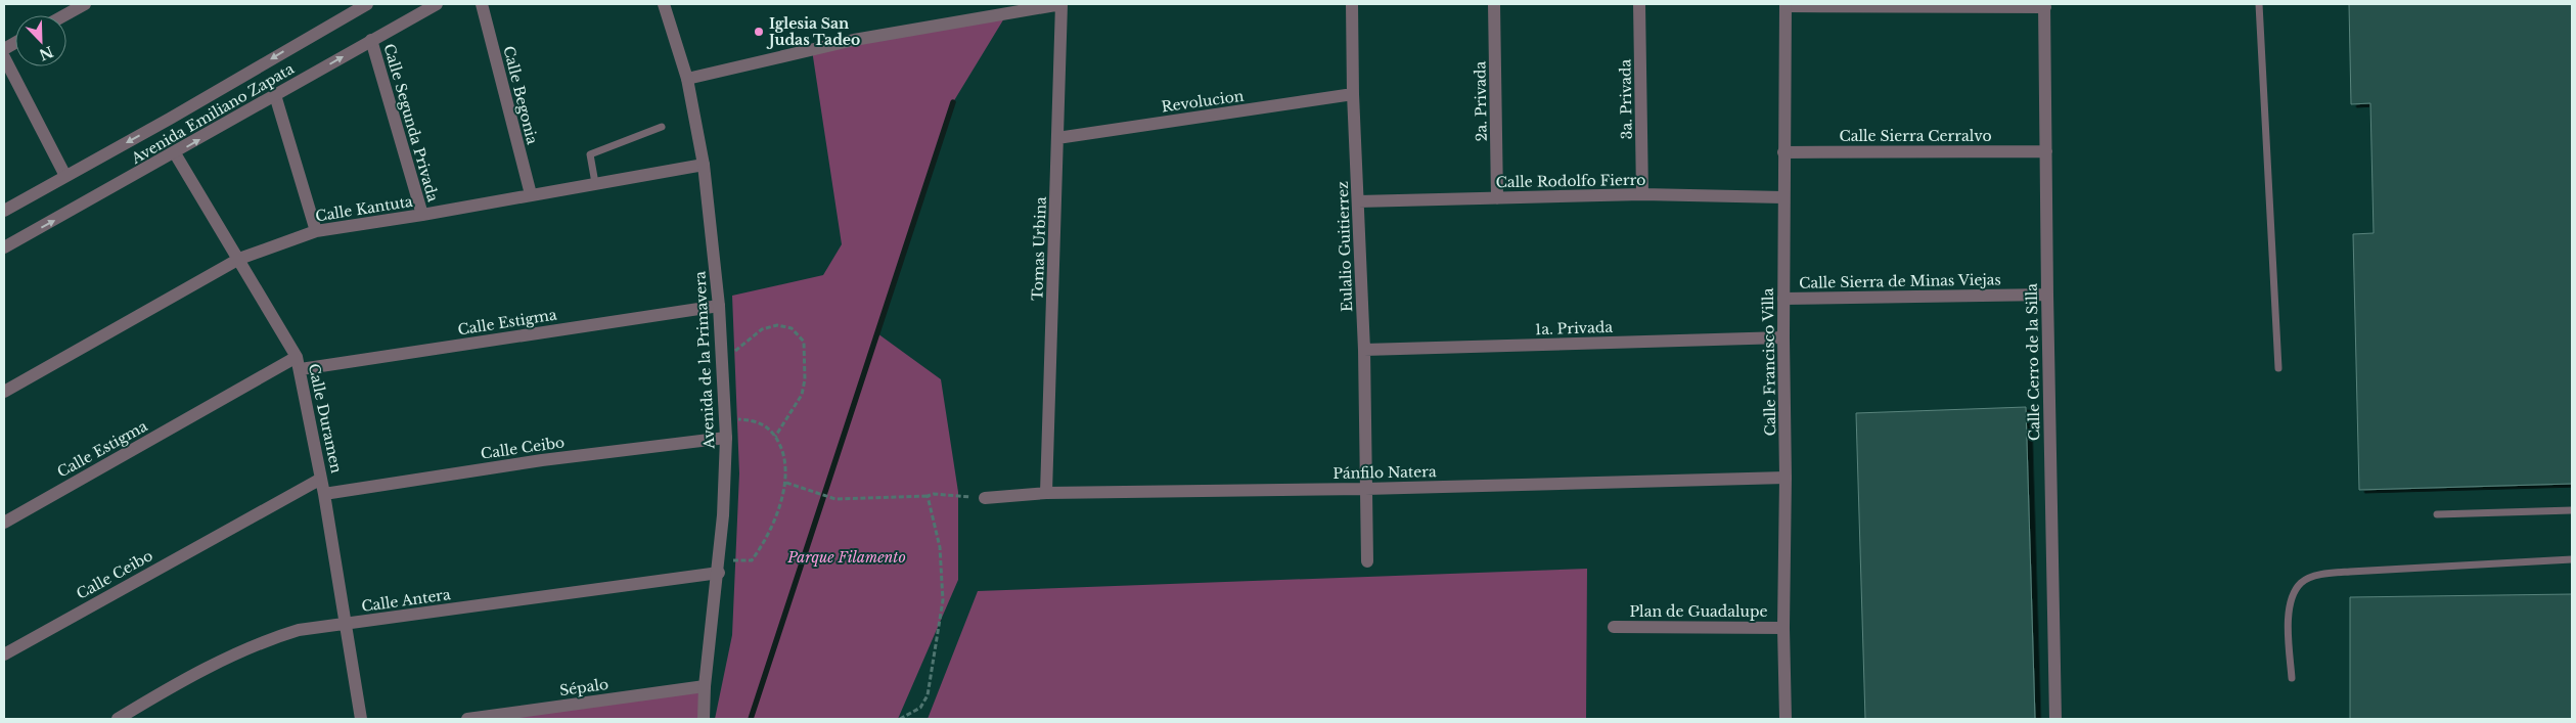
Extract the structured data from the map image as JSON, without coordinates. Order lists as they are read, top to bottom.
{
  "streets": {
    "street": [
      "Calle Begonia",
      "3a. Privada",
      "Revolucion",
      "2a. Privada",
      "Avenida Emiliano Zapata",
      "Calle Segunda Privada",
      "Calle Sierra Cerralvo",
      "Calle Rodolfo Fierro",
      "Calle Kantuta",
      "Eulalio Guitierrez",
      "Tomas Urbina",
      "Calle Sierra de Minas Viejas",
      "Calle Estigma",
      "1a. Privada",
      "Avenida de la Primavera",
      "Calle Francisco Villa",
      "Calle Cerro de la Silla",
      "Calle Duramen",
      "Calle Ceibo",
      "Pánfilo Natera",
      "Calle Antera",
      "Plan de Guadalupe",
      "Sépalo"
    ]
  },
  "crossings": [
    ["Calle Begonia", "Calle Kantuta"],
    ["3a. Privada", "Calle Rodolfo Fierro"],
    ["Revolucion", "Eulalio Guitierrez"],
    ["Revolucion", "Tomas Urbina"],
    ["2a. Privada", "Calle Rodolfo Fierro"],
    ["Avenida Emiliano Zapata", "Calle Segunda Privada"],
    ["Avenida Emiliano Zapata", "Calle Duramen"],
    ["Calle Segunda Privada", "Calle Kantuta"],
    ["Calle Sierra Cerralvo", "Calle Francisco Villa"],
    ["Calle Sierra Cerralvo", "Calle Cerro de la Silla"],
    ["Calle Rodolfo Fierro", "Eulalio Guitierrez"],
    ["Calle Rodolfo Fierro", "Calle Francisco Villa"],
    ["Calle Kantuta", "Avenida de la Primavera"],
    ["Calle Kantuta", "Calle Duramen"],
    ["Eulalio Guitierrez", "1a. Privada"],
    ["Eulalio Guitierrez", "Pánfilo Natera"],
    ["Tomas Urbina", "Pánfilo Natera"],
    ["Calle Sierra de Minas Viejas", "Calle Francisco Villa"],
    ["Calle Sierra de Minas Viejas", "Calle Cerro de la Silla"],
    ["Calle Estigma", "Avenida de la Primavera"],
    ["Calle Estigma", "Calle Duramen"],
    ["1a. Privada", "Calle Francisco Villa"],
    ["Avenida de la Primavera", "Calle Ceibo"],
    ["Avenida de la Primavera", "Calle Antera"],
    ["Avenida de la Primavera", "Sépalo"],
    ["Calle Francisco Villa", "Pánfilo Natera"],
    ["Calle Francisco Villa", "Plan de Guadalupe"],
    ["Calle Duramen", "Calle Ceibo"],
    ["Calle Duramen", "Calle Antera"]
  ],
  "parks": ["Parque Filamento"],
  "places": ["Iglesia San Judas Tadeo"],
  "north": "bottom right"
}
